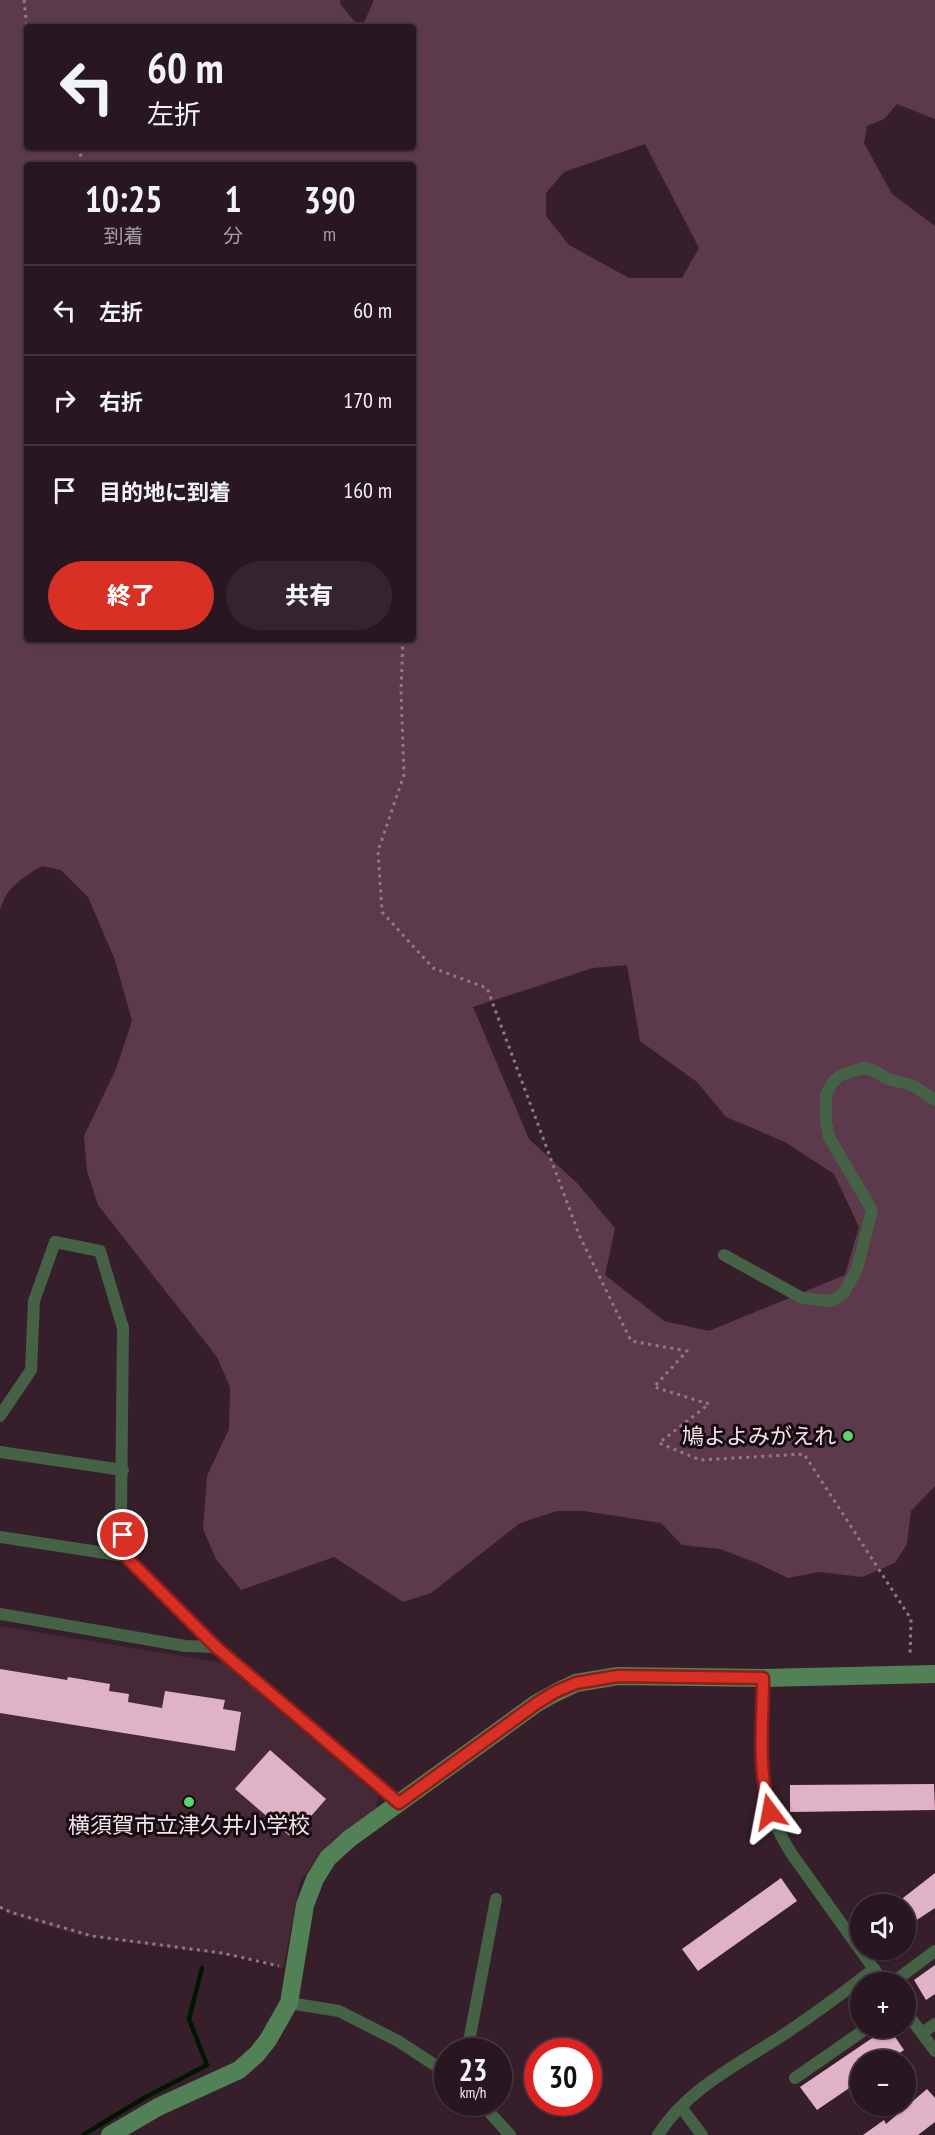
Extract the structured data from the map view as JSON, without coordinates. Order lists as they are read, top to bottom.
{
  "places": ["鳩よよみがえれ", "横須賀市立津久井小学校"],
  "page": {
    "turn": ["60 m", "左折"],
    "eta": [
      "10:25",
      "到着",
      "1",
      "分",
      "390",
      "m"
    ],
    "list": [
      {
        "name": "左折",
        "value": "60 m"
      },
      {
        "name": "右折",
        "value": "170 m"
      },
      {
        "name": "目的地に到着",
        "value": "160 m"
      }
    ],
    "buttons": ["終了", "共有"],
    "map_buttons": ["+", "−"],
    "speed": "23 km/h",
    "limit": "30"
  }
}
